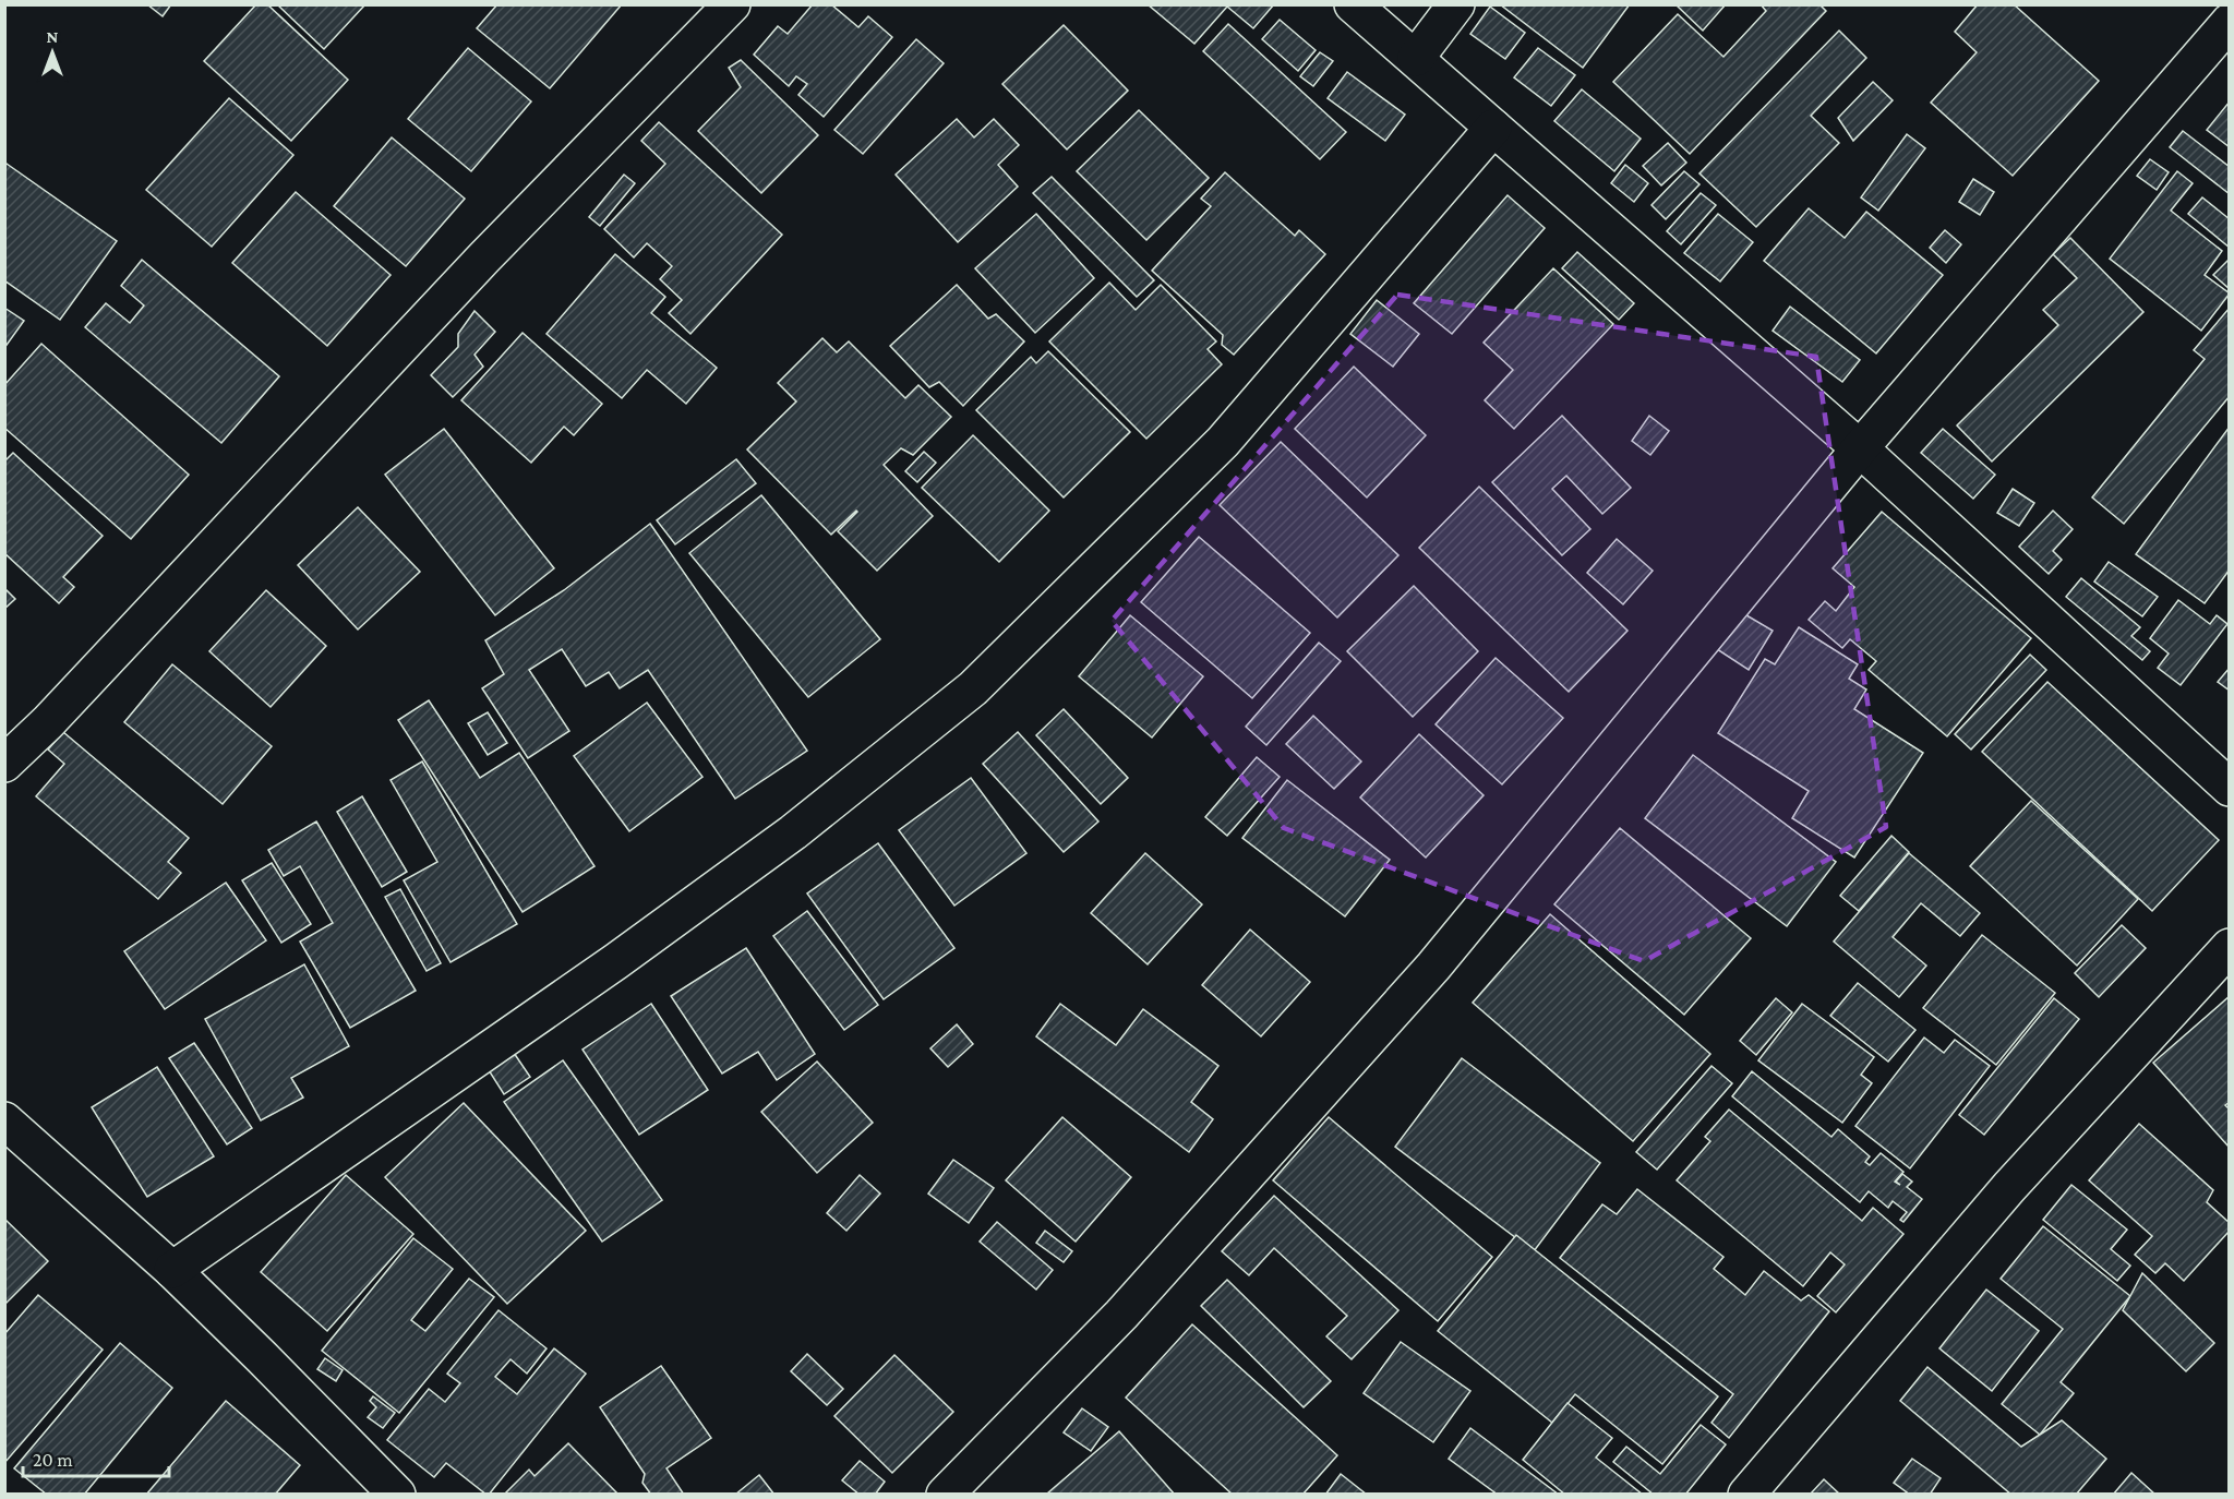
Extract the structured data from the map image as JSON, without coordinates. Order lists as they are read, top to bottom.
{
  "scale_bar": "20 m",
  "north": "top"
}
